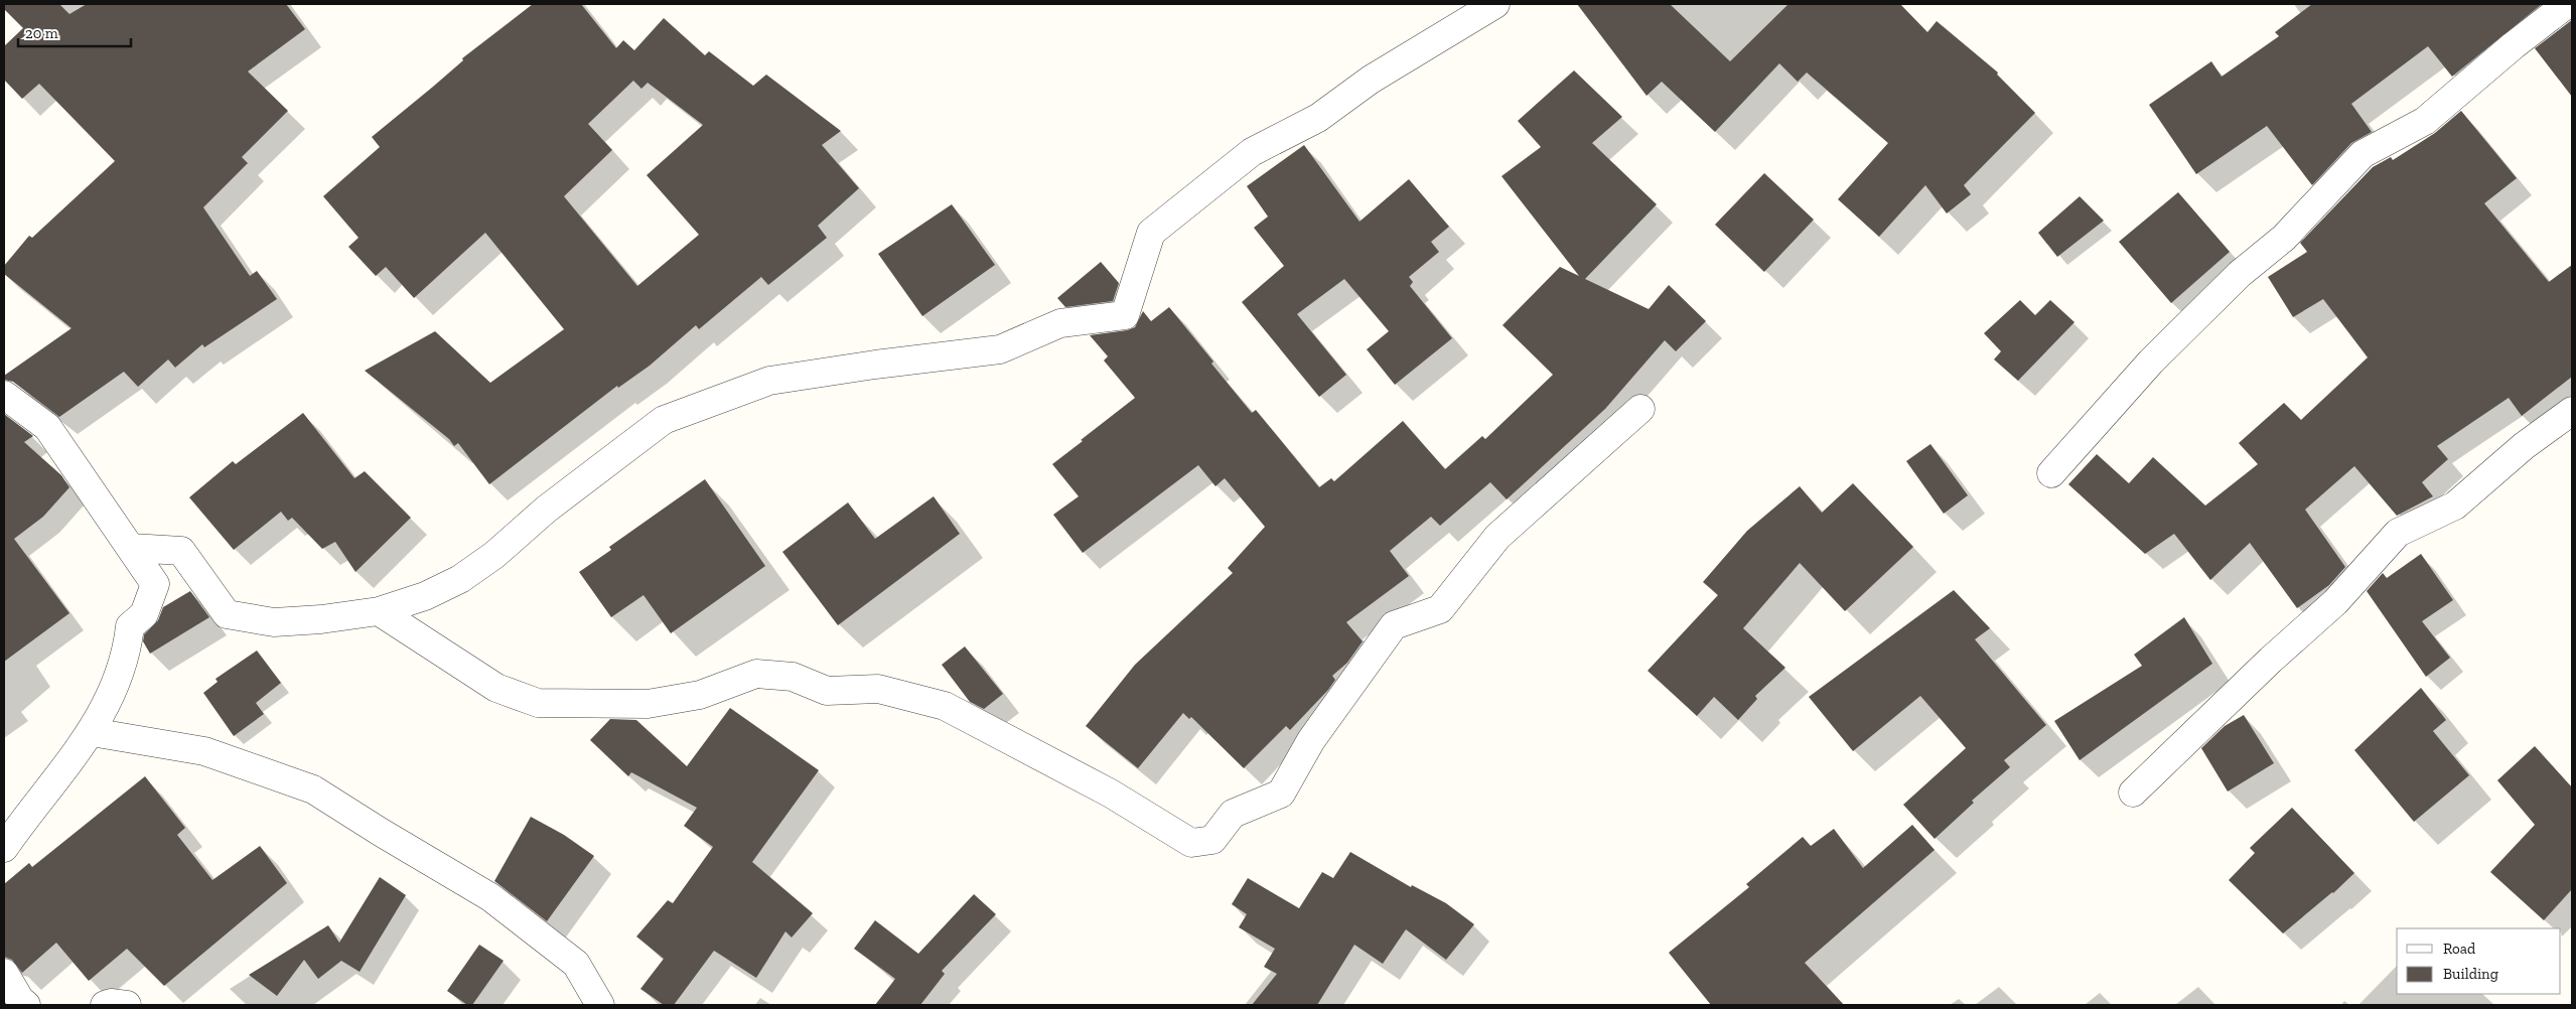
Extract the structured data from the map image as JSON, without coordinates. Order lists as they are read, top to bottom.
{
  "legend": ["Road", "Building"],
  "scale_bar": "20 m"
}
